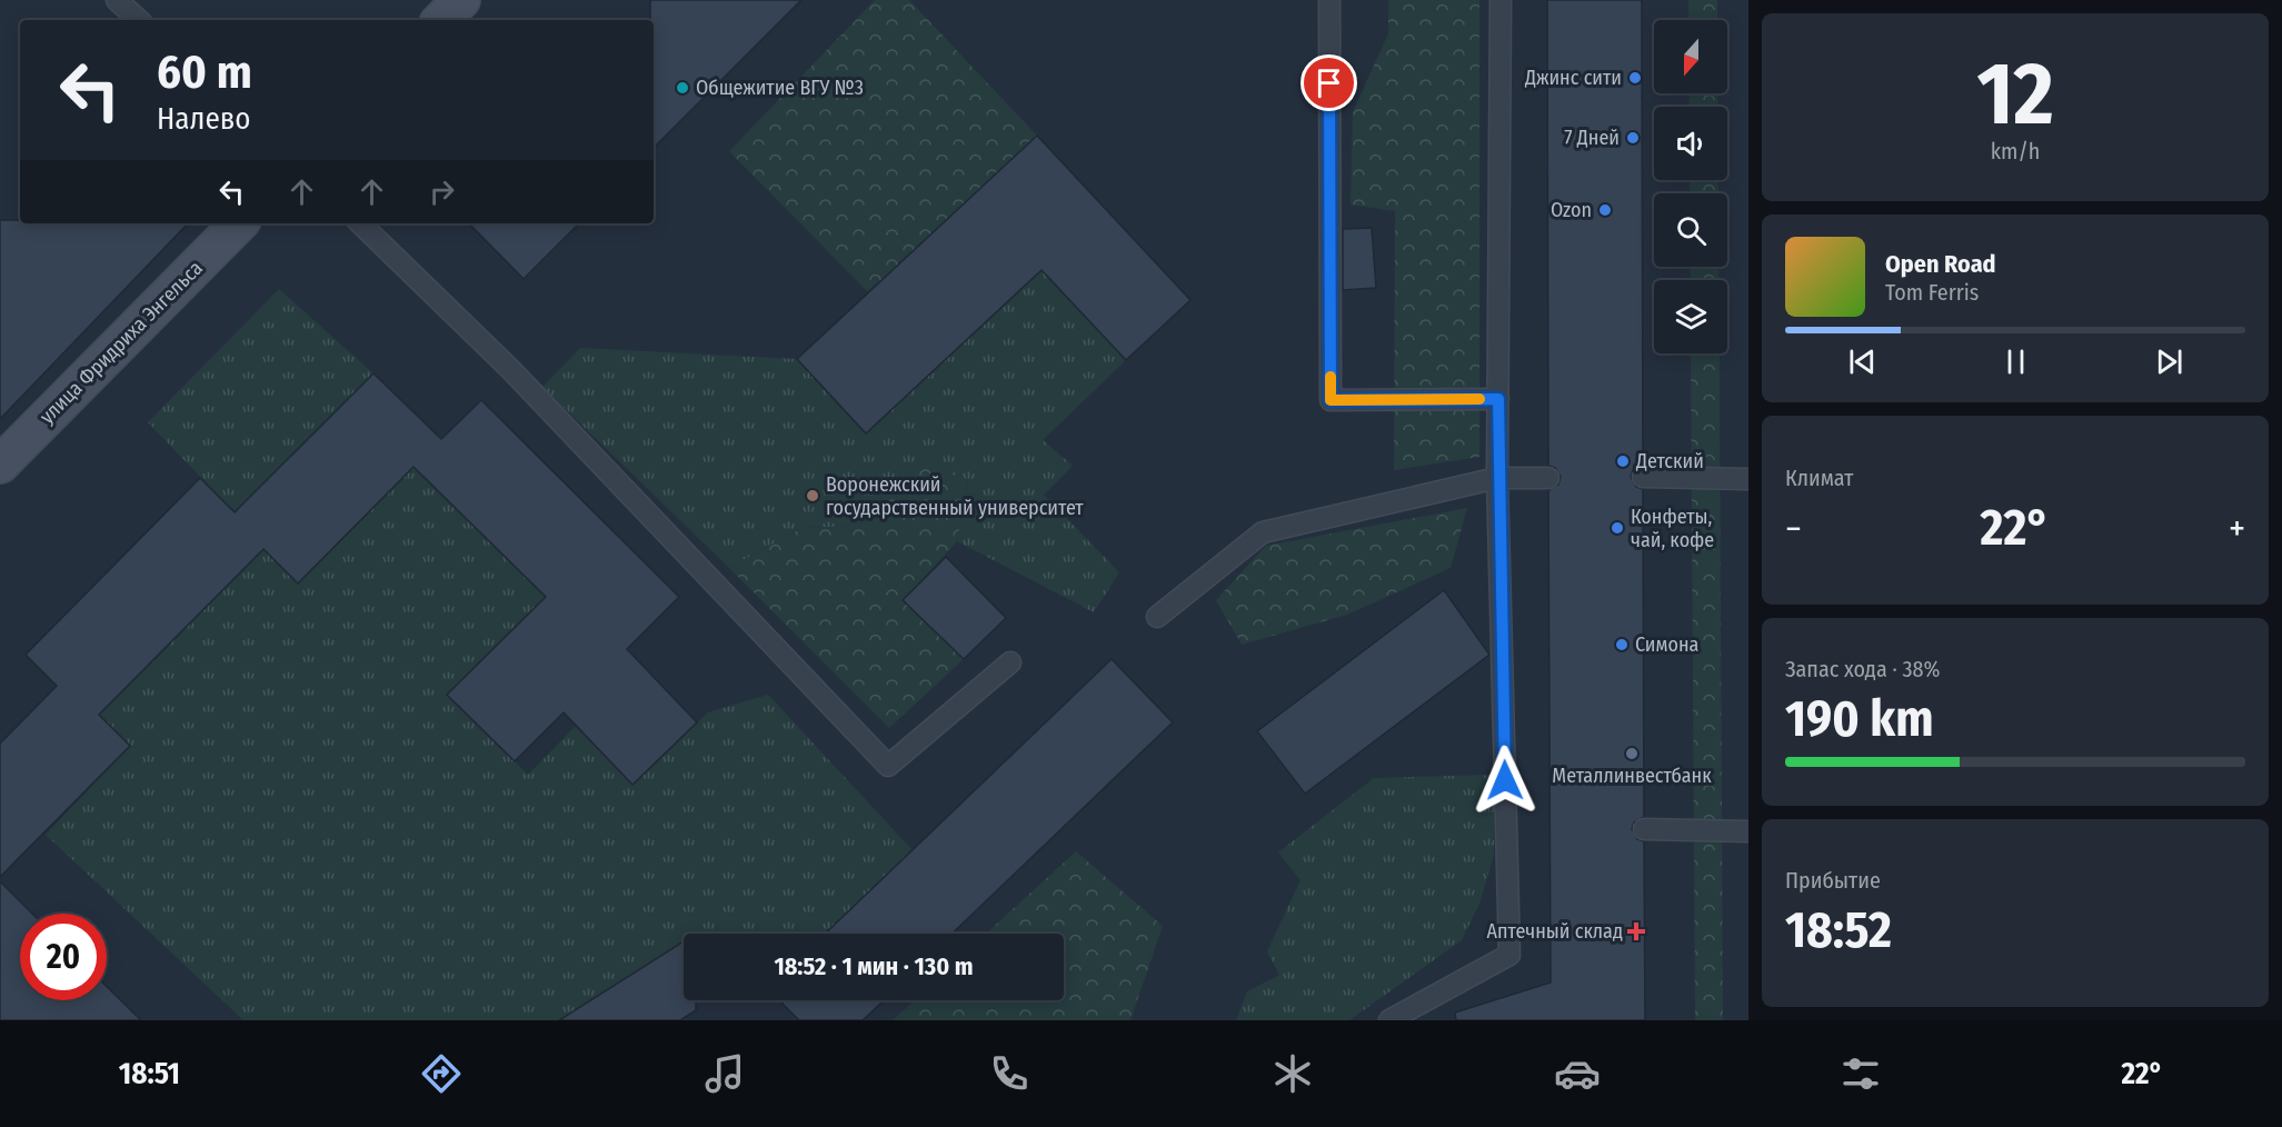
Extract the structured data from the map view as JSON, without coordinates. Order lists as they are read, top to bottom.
{
  "streets": {
    "street": ["улица Фридриха Энгельса"]
  },
  "places": {
    "other": [
      "Джинс сити",
      "Общежитие ВГУ №3",
      "7 Дней",
      "Ozon",
      "Детский",
      "Воронежский государственный университет",
      "Конфеты, чай, кофе",
      "Симона",
      "Металлинвестбанк"
    ],
    "health": ["Аптечный склад"]
  },
  "north": "bottom",
  "page": {
    "tile": [
      ["12", "km/h"],
      "Климат",
      ["Запас хода · 38%", "190 km"],
      ["Прибытие", "18:52"]
    ],
    "turn": ["60 m", "Налево"],
    "song": ["Open Road", "Tom Ferris"],
    "heat": ["−", "22°", "+"],
    "limit": "20",
    "trip": "18:52 · 1 мин · 130 m",
    "tabs": ["18:51", "22°"]
  }
}
